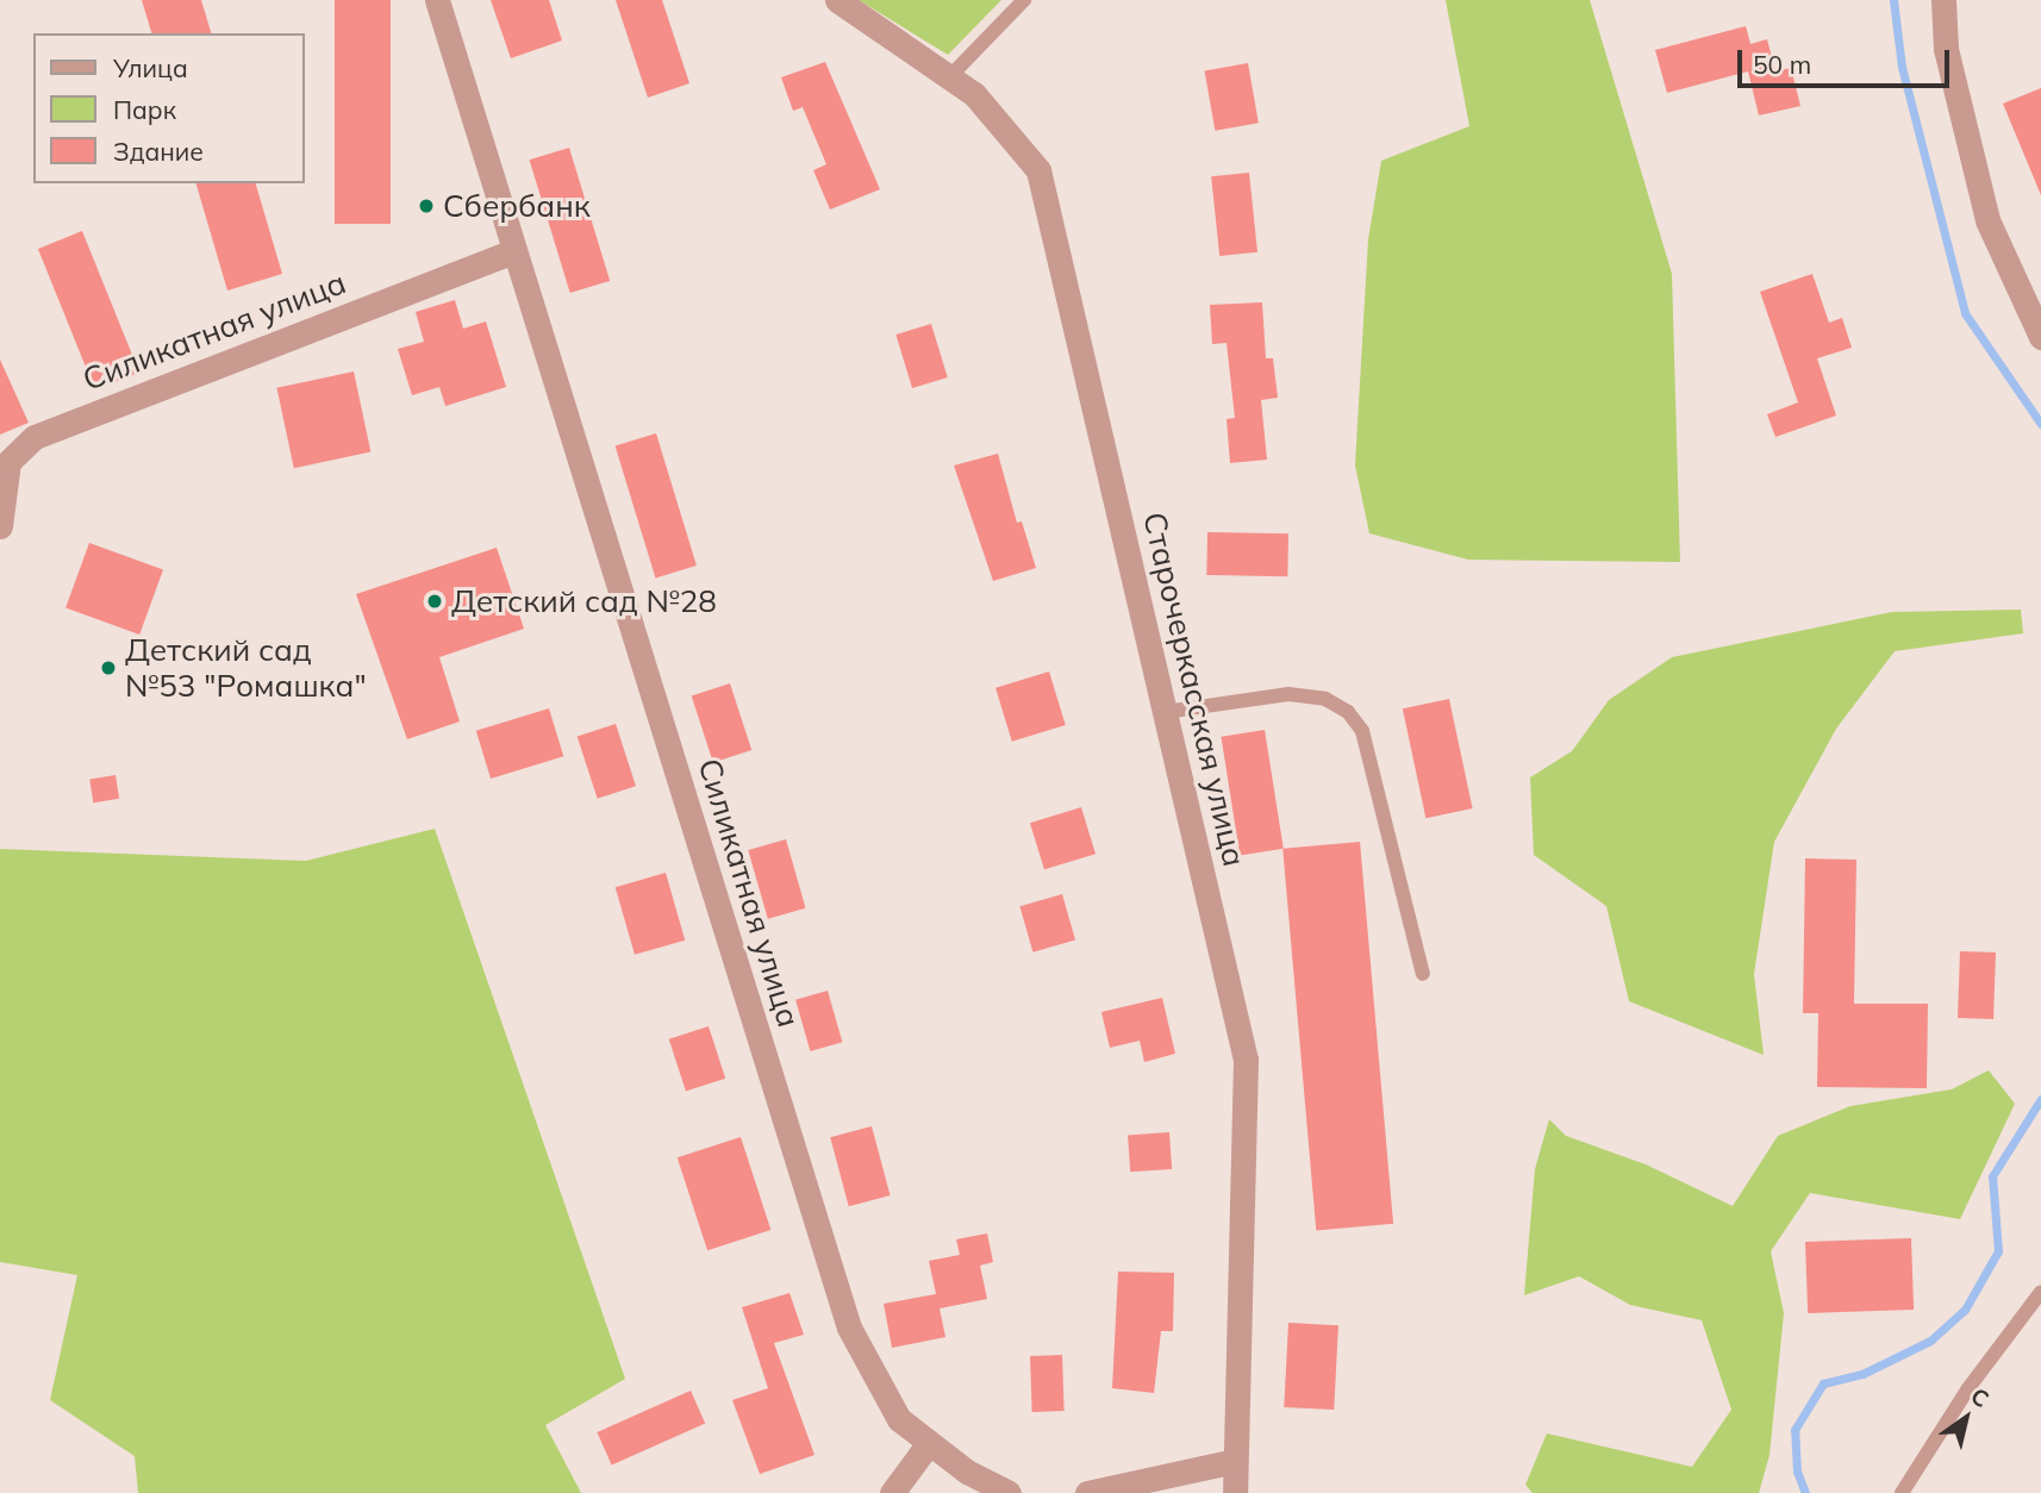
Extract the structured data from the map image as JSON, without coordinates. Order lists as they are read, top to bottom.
{
  "streets": {
    "street": ["Силикатная улица", "Старочеркасская улица"]
  },
  "places": ["Сбербанк", "Детский сад №28", "Детский сад №53 \"Ромашка\""],
  "legend": ["Улица", "Парк", "Здание"],
  "scale_bar": "50 m",
  "north": "top right"
}
